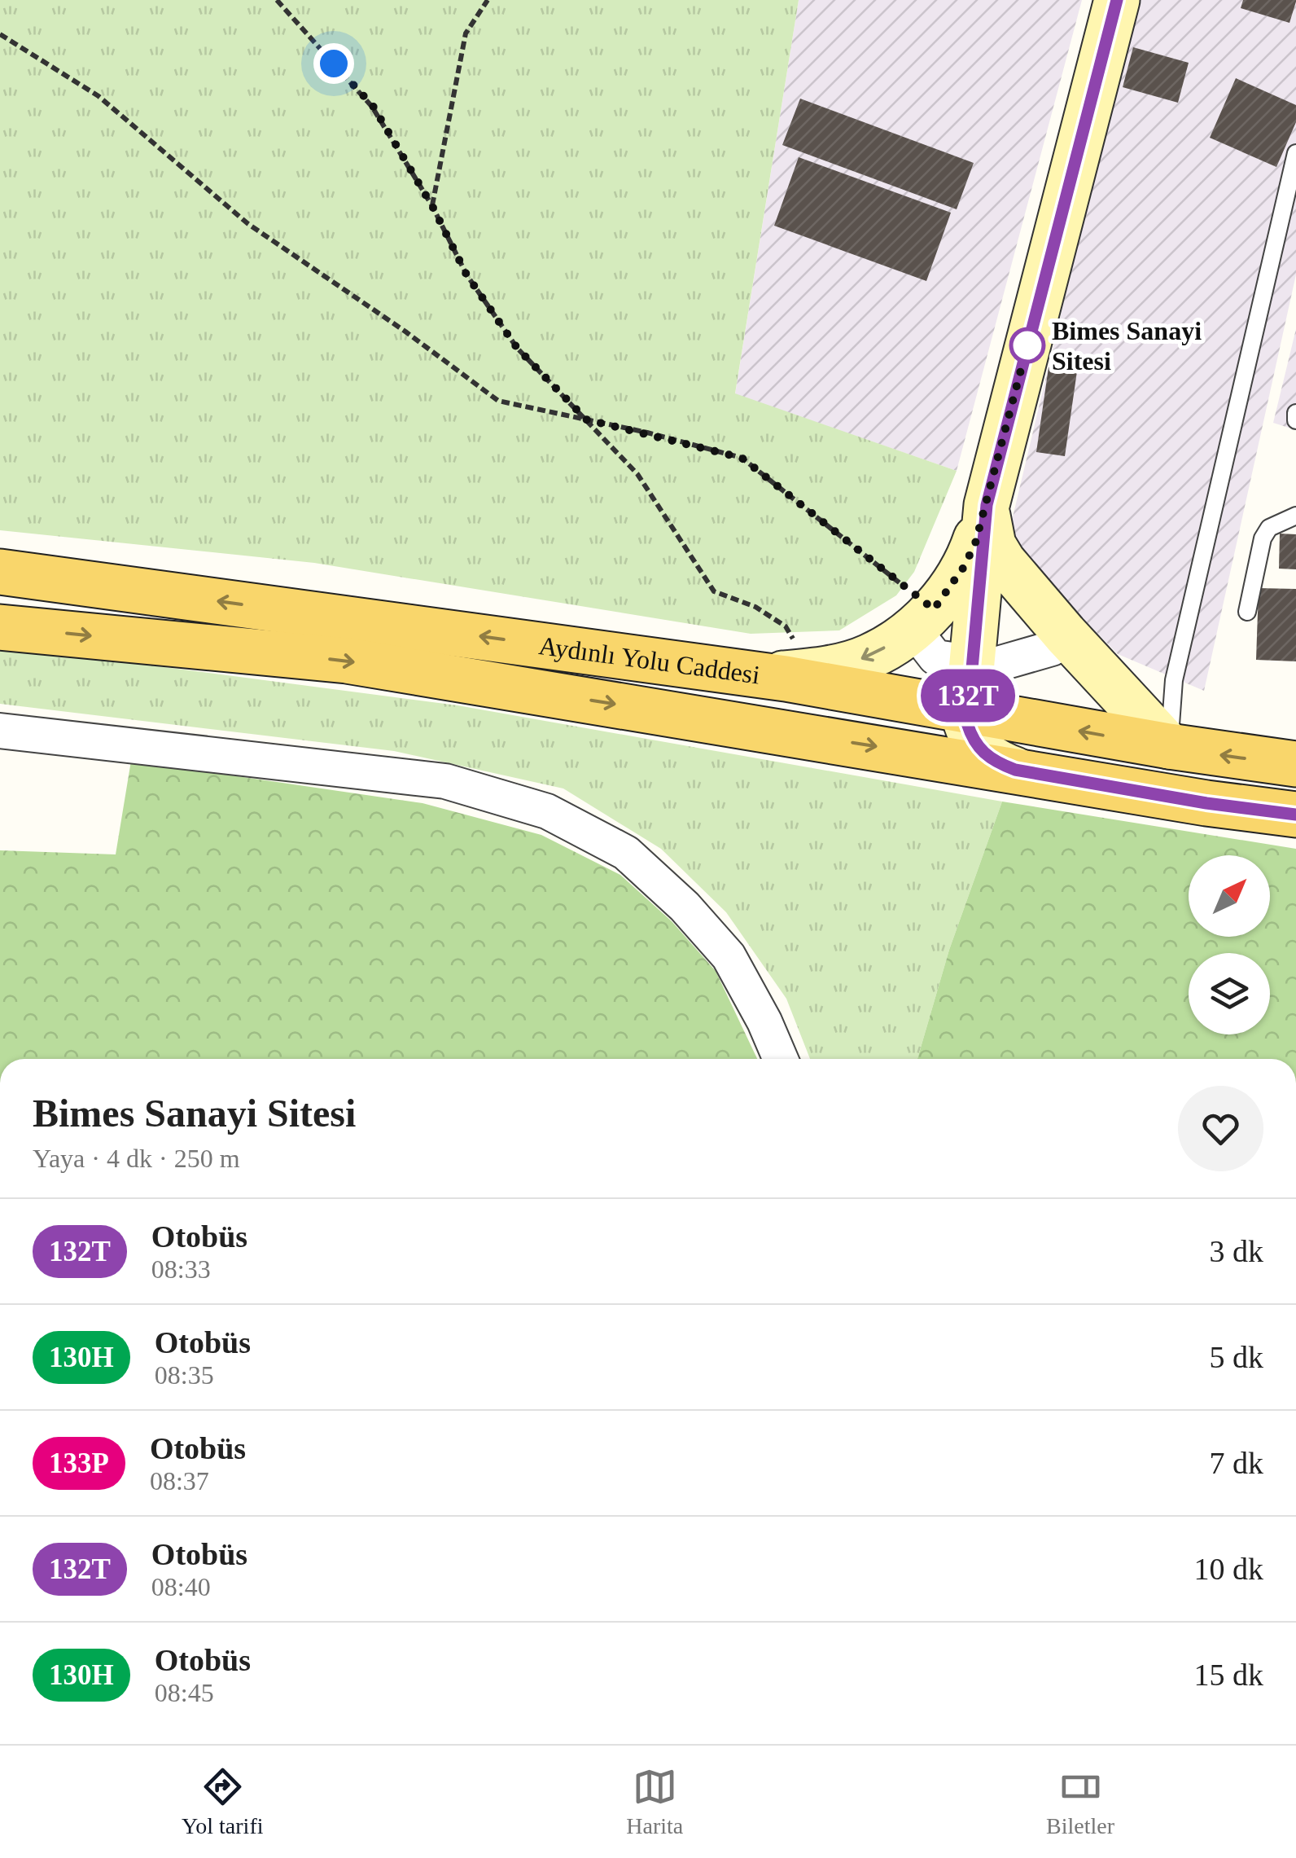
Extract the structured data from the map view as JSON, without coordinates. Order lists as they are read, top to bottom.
{
  "streets": {
    "main road": ["Aydınlı Yolu Caddesi"]
  },
  "places": ["Bimes Sanayi Sitesi"],
  "lines": ["bus line 132T"],
  "north": "top right",
  "page": {
    "on_map": "132T",
    "heading": ["Bimes Sanayi Sitesi", "Yaya · 4 dk · 250 m"],
    "list": [
      {
        "mark": "132T",
        "name": "Otobüs",
        "note": "08:33",
        "value": "3 dk"
      },
      {
        "mark": "130H",
        "name": "Otobüs",
        "note": "08:35",
        "value": "5 dk"
      },
      {
        "mark": "133P",
        "name": "Otobüs",
        "note": "08:37",
        "value": "7 dk"
      },
      {
        "mark": "132T",
        "name": "Otobüs",
        "note": "08:40",
        "value": "10 dk"
      },
      {
        "mark": "130H",
        "name": "Otobüs",
        "note": "08:45",
        "value": "15 dk"
      }
    ],
    "tabs": ["Yol tarifi", "Harita", "Biletler"]
  }
}
